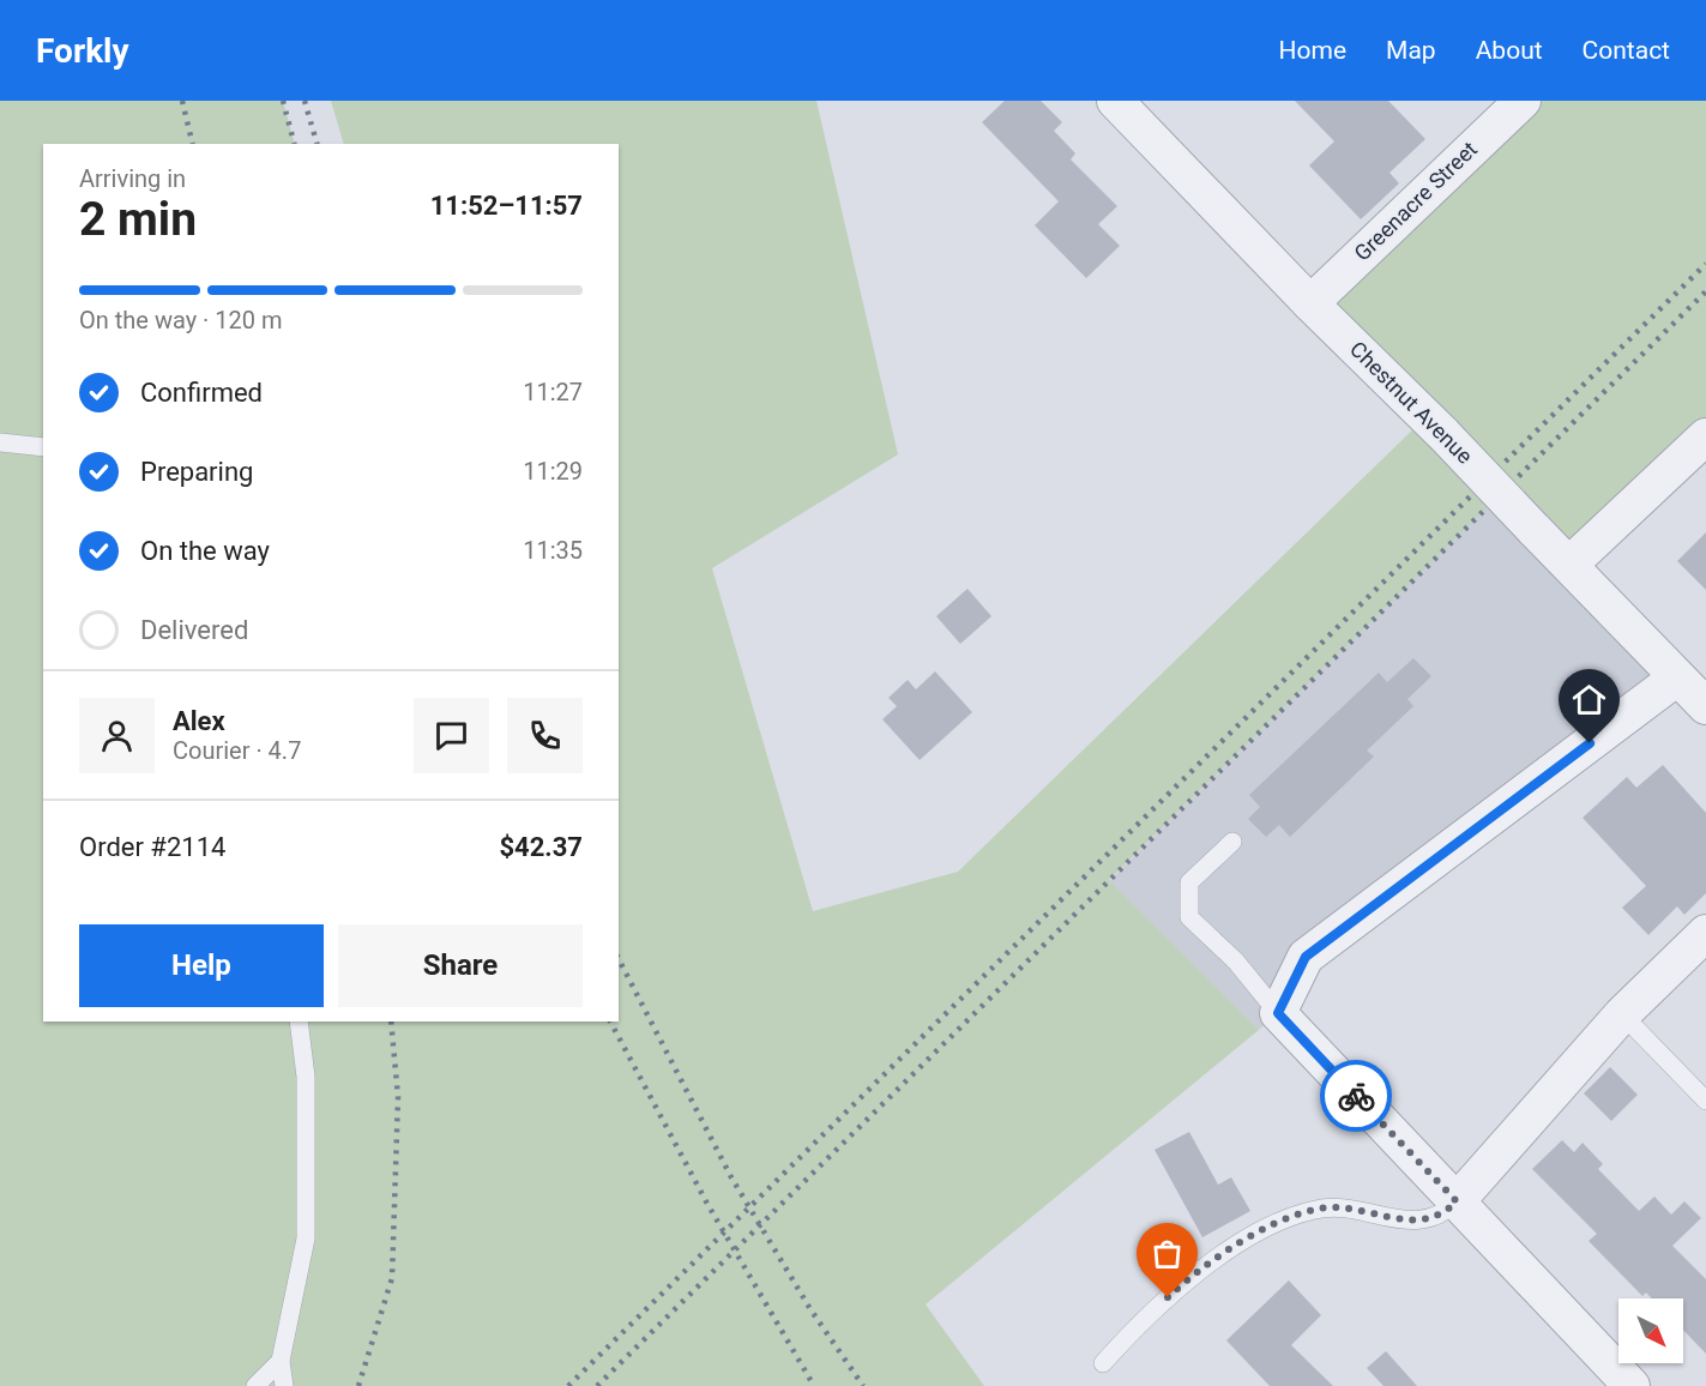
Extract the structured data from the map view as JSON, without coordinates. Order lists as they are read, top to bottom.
{
  "streets": {
    "street": ["Greenacre Street", "Chestnut Avenue"]
  },
  "crossings": [
    ["Greenacre Street", "Chestnut Avenue"]
  ],
  "north": "bottom right",
  "page": {
    "header": "Forkly",
    "nav": [
      "Home",
      "Map",
      "About",
      "Contact"
    ],
    "heading": ["2 min", "Arriving in", "11:52–11:57"],
    "panel": [
      "Alex",
      "Courier · 4.7",
      "Order #2114",
      "$42.37"
    ],
    "bar": "On the way · 120 m",
    "list": [
      ["Confirmed", "11:27"],
      ["Preparing", "11:29"],
      ["On the way", "11:35"],
      "Delivered"
    ],
    "buttons": ["Help", "Share"]
  }
}
